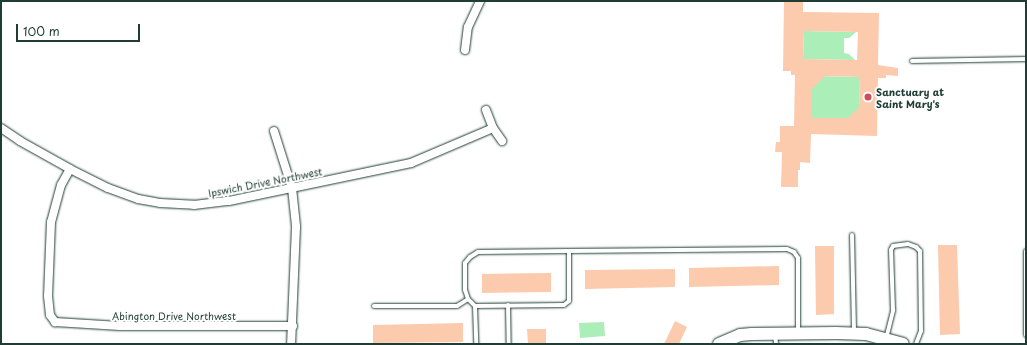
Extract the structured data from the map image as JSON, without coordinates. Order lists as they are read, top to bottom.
{
  "streets": {
    "street": ["Ipswich Drive Northwest", "Abington Drive Northwest"]
  },
  "crossings": [
    ["Ipswich Drive Northwest", "Abington Drive Northwest"]
  ],
  "places": ["Sanctuary at Saint Mary's"],
  "scale_bar": "100 m"
}
